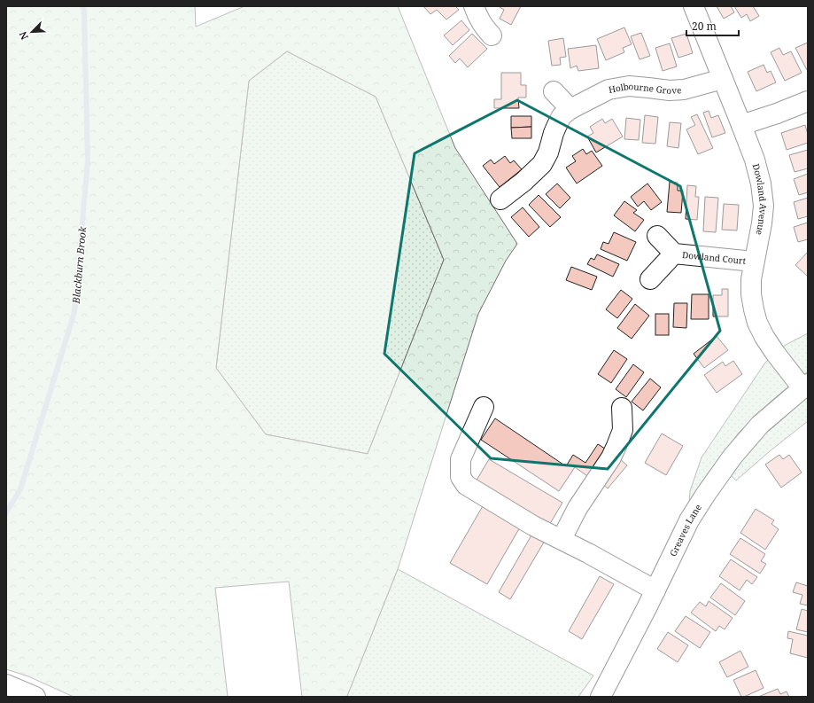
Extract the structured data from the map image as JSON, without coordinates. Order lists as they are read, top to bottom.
{
  "streets": {
    "street": [
      "Holbourne Grove",
      "Dowland Avenue",
      "Dowland Court",
      "Greaves Lane"
    ]
  },
  "crossings": [
    ["Holbourne Grove", "Dowland Avenue"],
    ["Dowland Avenue", "Dowland Court"],
    ["Dowland Avenue", "Greaves Lane"]
  ],
  "water": ["Blackburn Brook"],
  "scale_bar": "20 m",
  "north": "bottom left"
}
